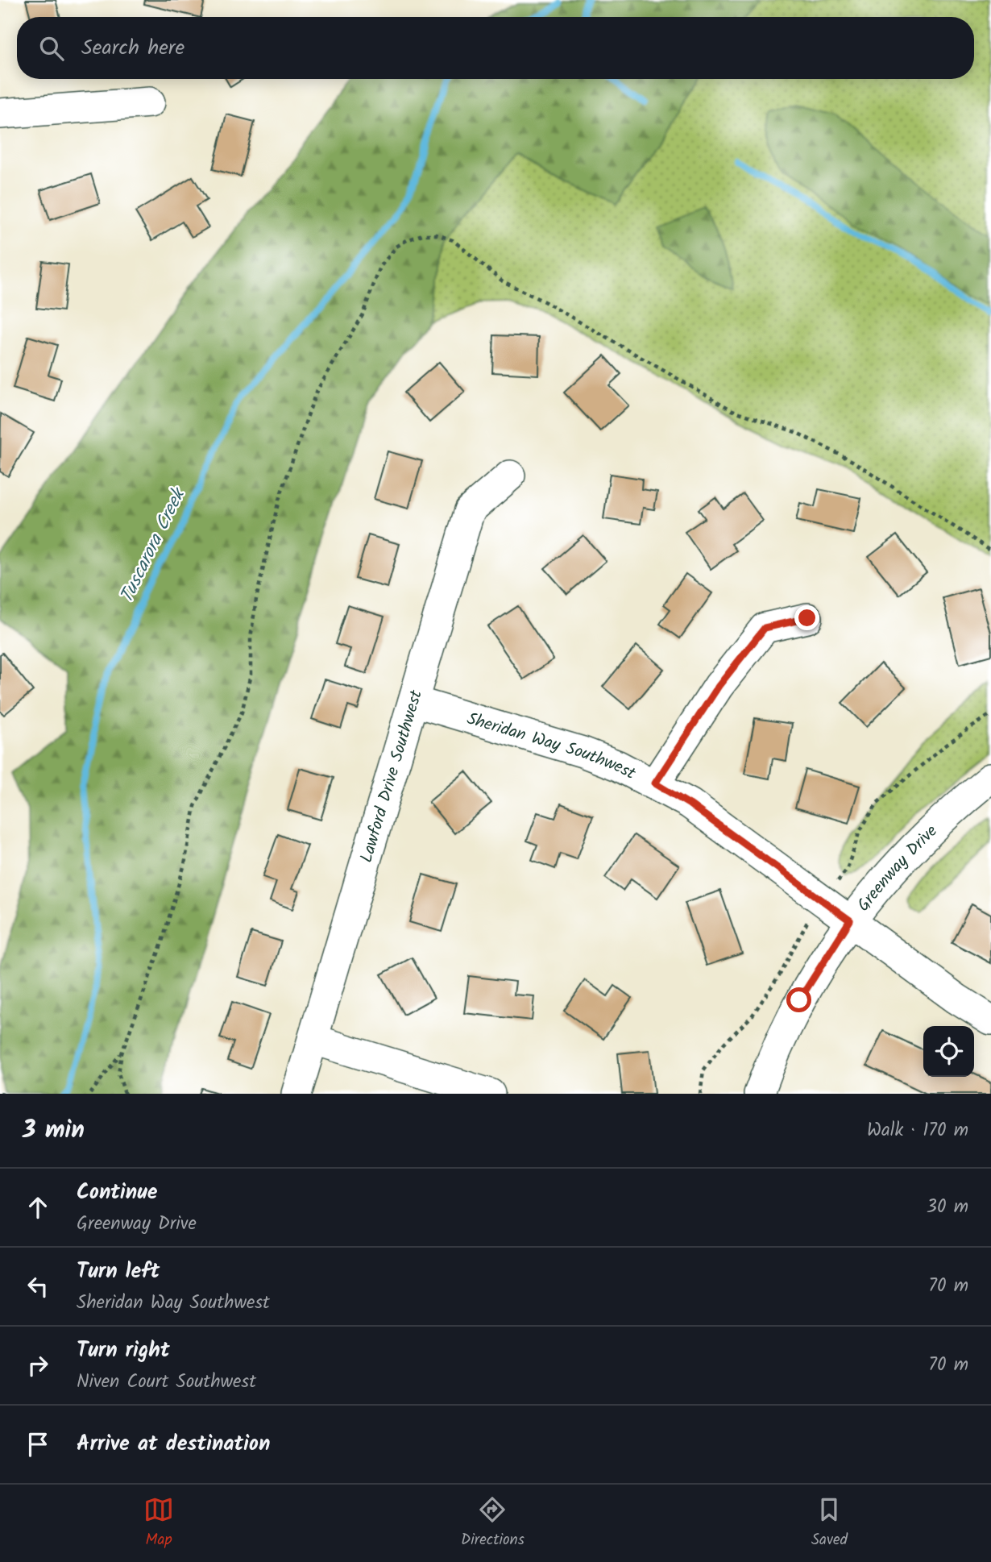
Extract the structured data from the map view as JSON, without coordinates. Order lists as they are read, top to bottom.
{
  "streets": {
    "street": ["Sheridan Way Southwest", "Lawford Drive Southwest", "Greenway Drive"]
  },
  "crossings": [
    ["Sheridan Way Southwest", "Lawford Drive Southwest"],
    ["Sheridan Way Southwest", "Greenway Drive"]
  ],
  "water": ["Tuscarora Creek"],
  "page": {
    "search": "Search here",
    "heading": ["3 min", "Walk · 170 m"],
    "list": [
      ["Continue", "Greenway Drive", "30 m"],
      ["Turn left", "Sheridan Way Southwest", "70 m"],
      ["Turn right", "Niven Court Southwest", "70 m"],
      "Arrive at destination"
    ],
    "nav": ["Map", "Directions", "Saved"]
  }
}
